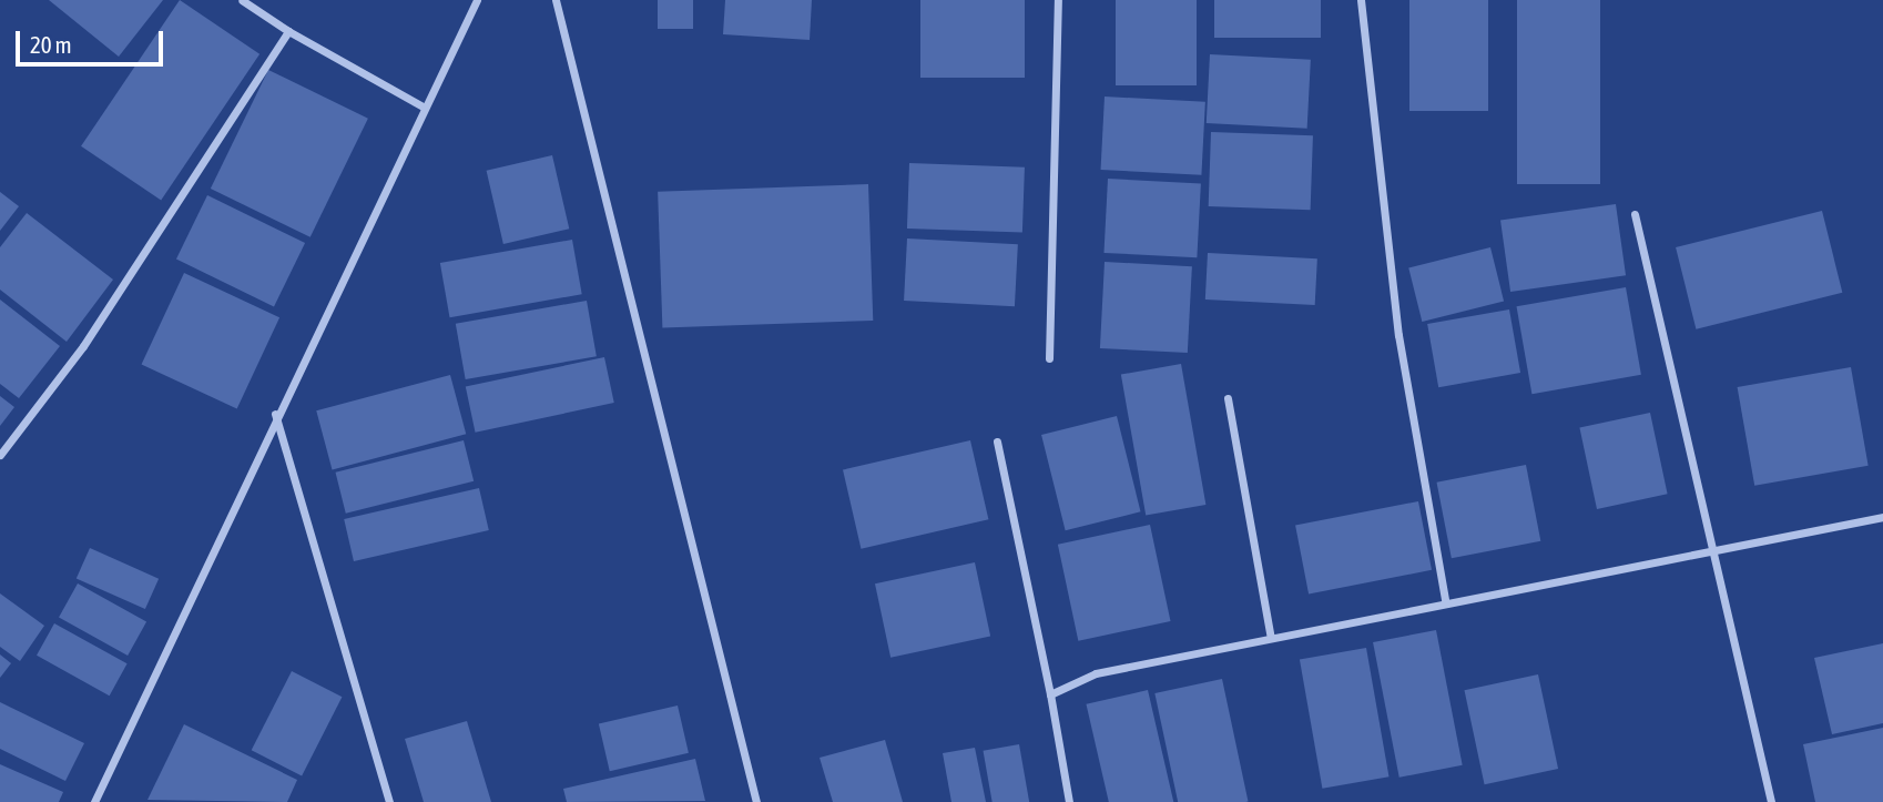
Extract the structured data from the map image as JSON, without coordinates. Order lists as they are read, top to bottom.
{
  "scale_bar": "20 m"
}
